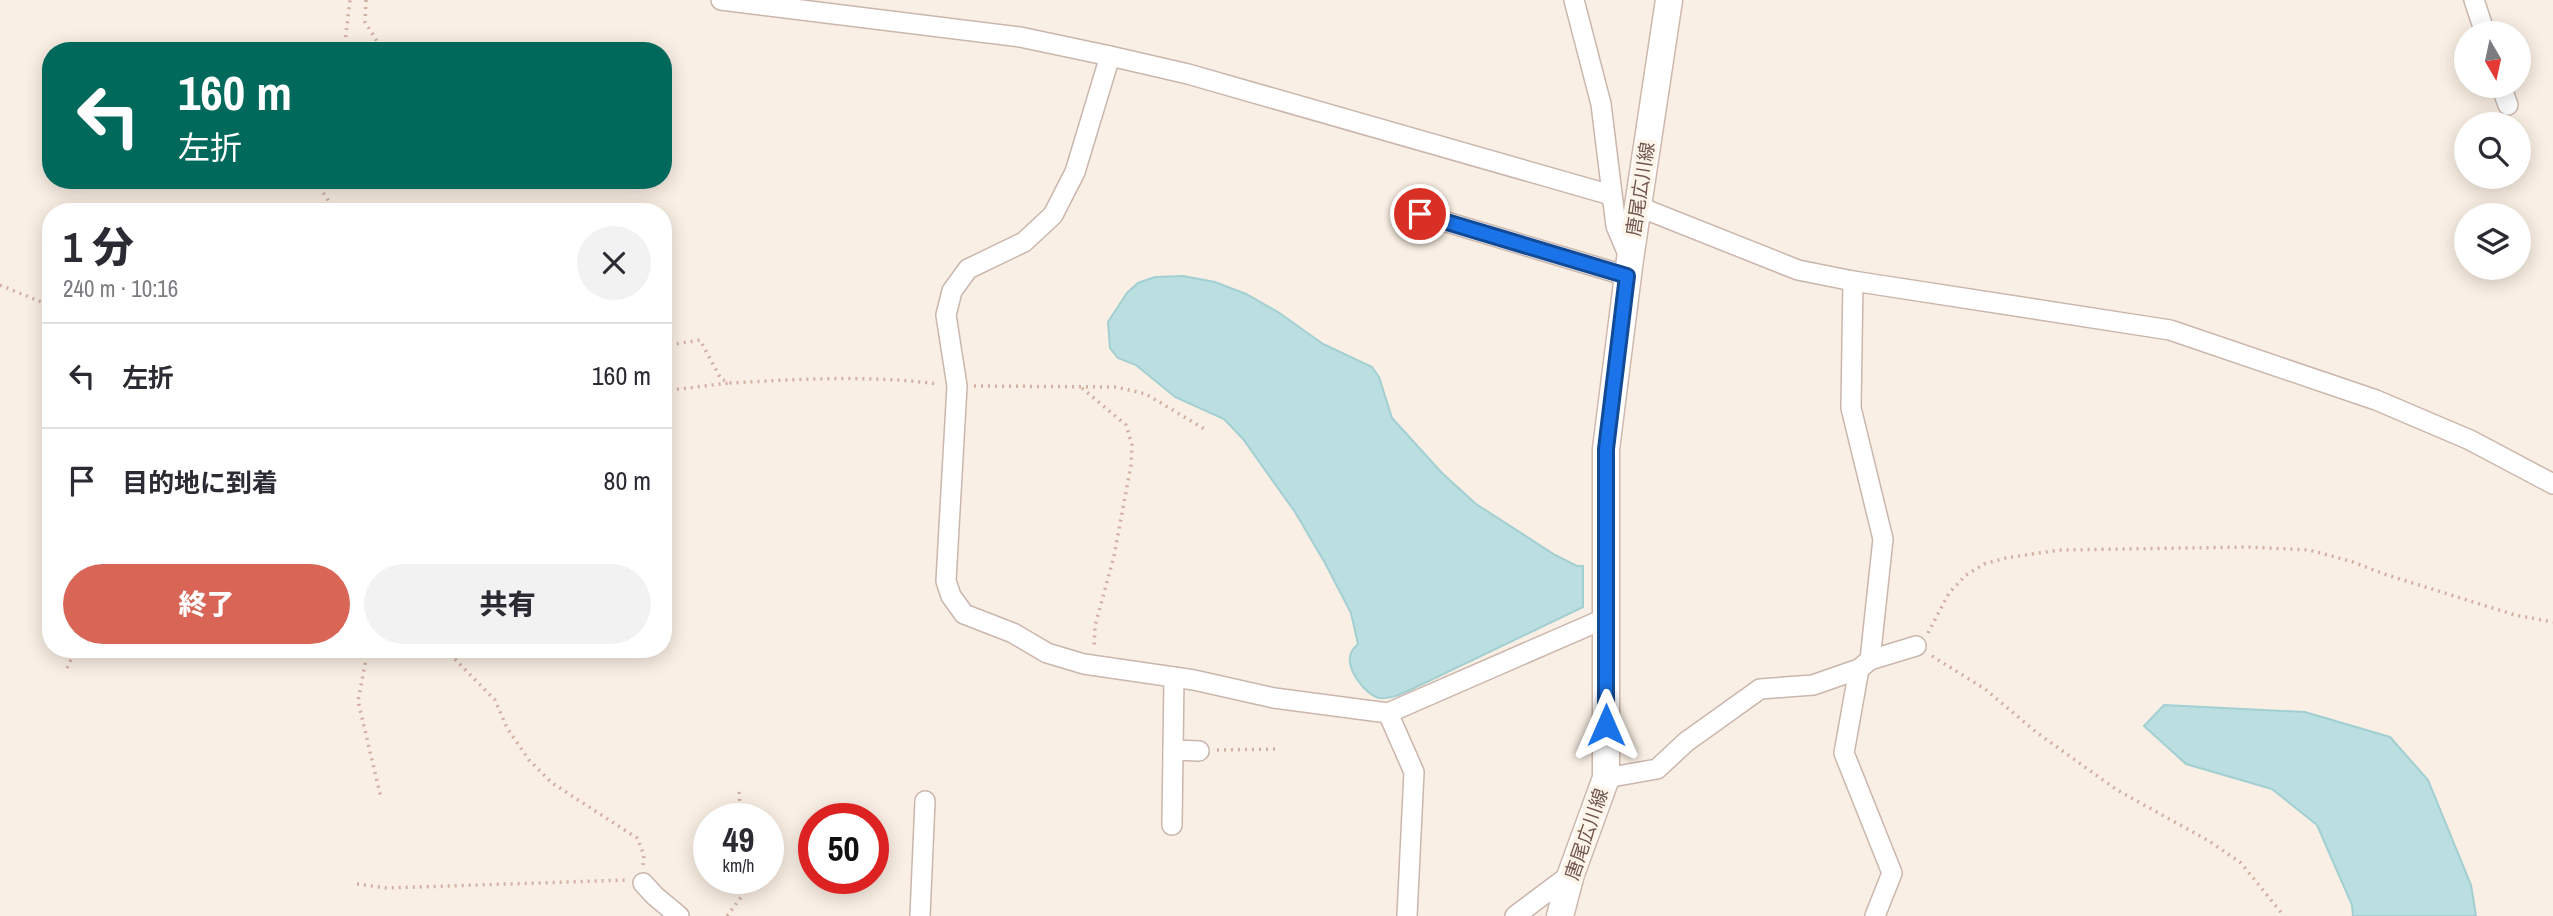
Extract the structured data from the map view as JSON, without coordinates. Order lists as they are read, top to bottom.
{
  "streets": {
    "main road": ["唐尾広川線"]
  },
  "north": "bottom",
  "page": {
    "turn": ["160 m", "左折"],
    "heading": ["1 分", "240 m · 10:16"],
    "list": [
      {
        "name": "左折",
        "value": "160 m"
      },
      {
        "name": "目的地に到着",
        "value": "80 m"
      }
    ],
    "buttons": ["終了", "共有"],
    "speed": "49 km/h",
    "limit": "50"
  }
}
